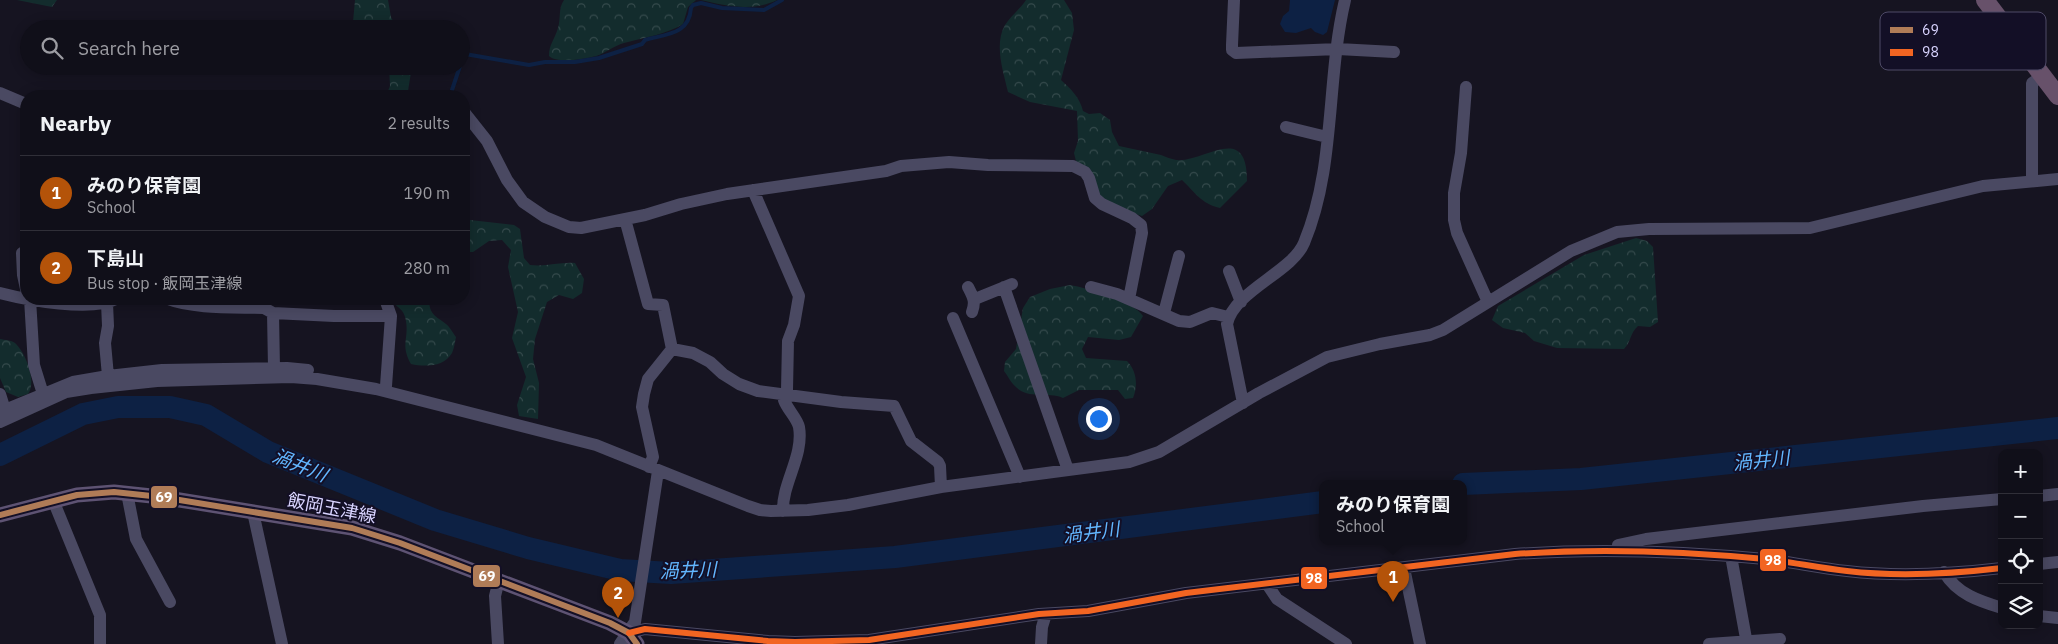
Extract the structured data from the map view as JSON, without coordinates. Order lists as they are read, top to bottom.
{
  "streets": {
    "main road": ["飯岡玉津線"]
  },
  "water": ["渦井川"],
  "lines": ["transit line 69", "transit line 98"],
  "legend": ["69", "98"],
  "page": {
    "search": "Search here",
    "heading": ["Nearby", "2 results"],
    "list": [
      {
        "mark": "1",
        "name": "みのり保育園",
        "note": "School",
        "value": "190 m"
      },
      {
        "mark": "2",
        "name": "下島山",
        "note": "Bus stop · 飯岡玉津線",
        "value": "280 m"
      }
    ],
    "map_buttons": ["+", "−"],
    "popup": ["みのり保育園", "School"],
    "pins": ["1", "2"]
  }
}
